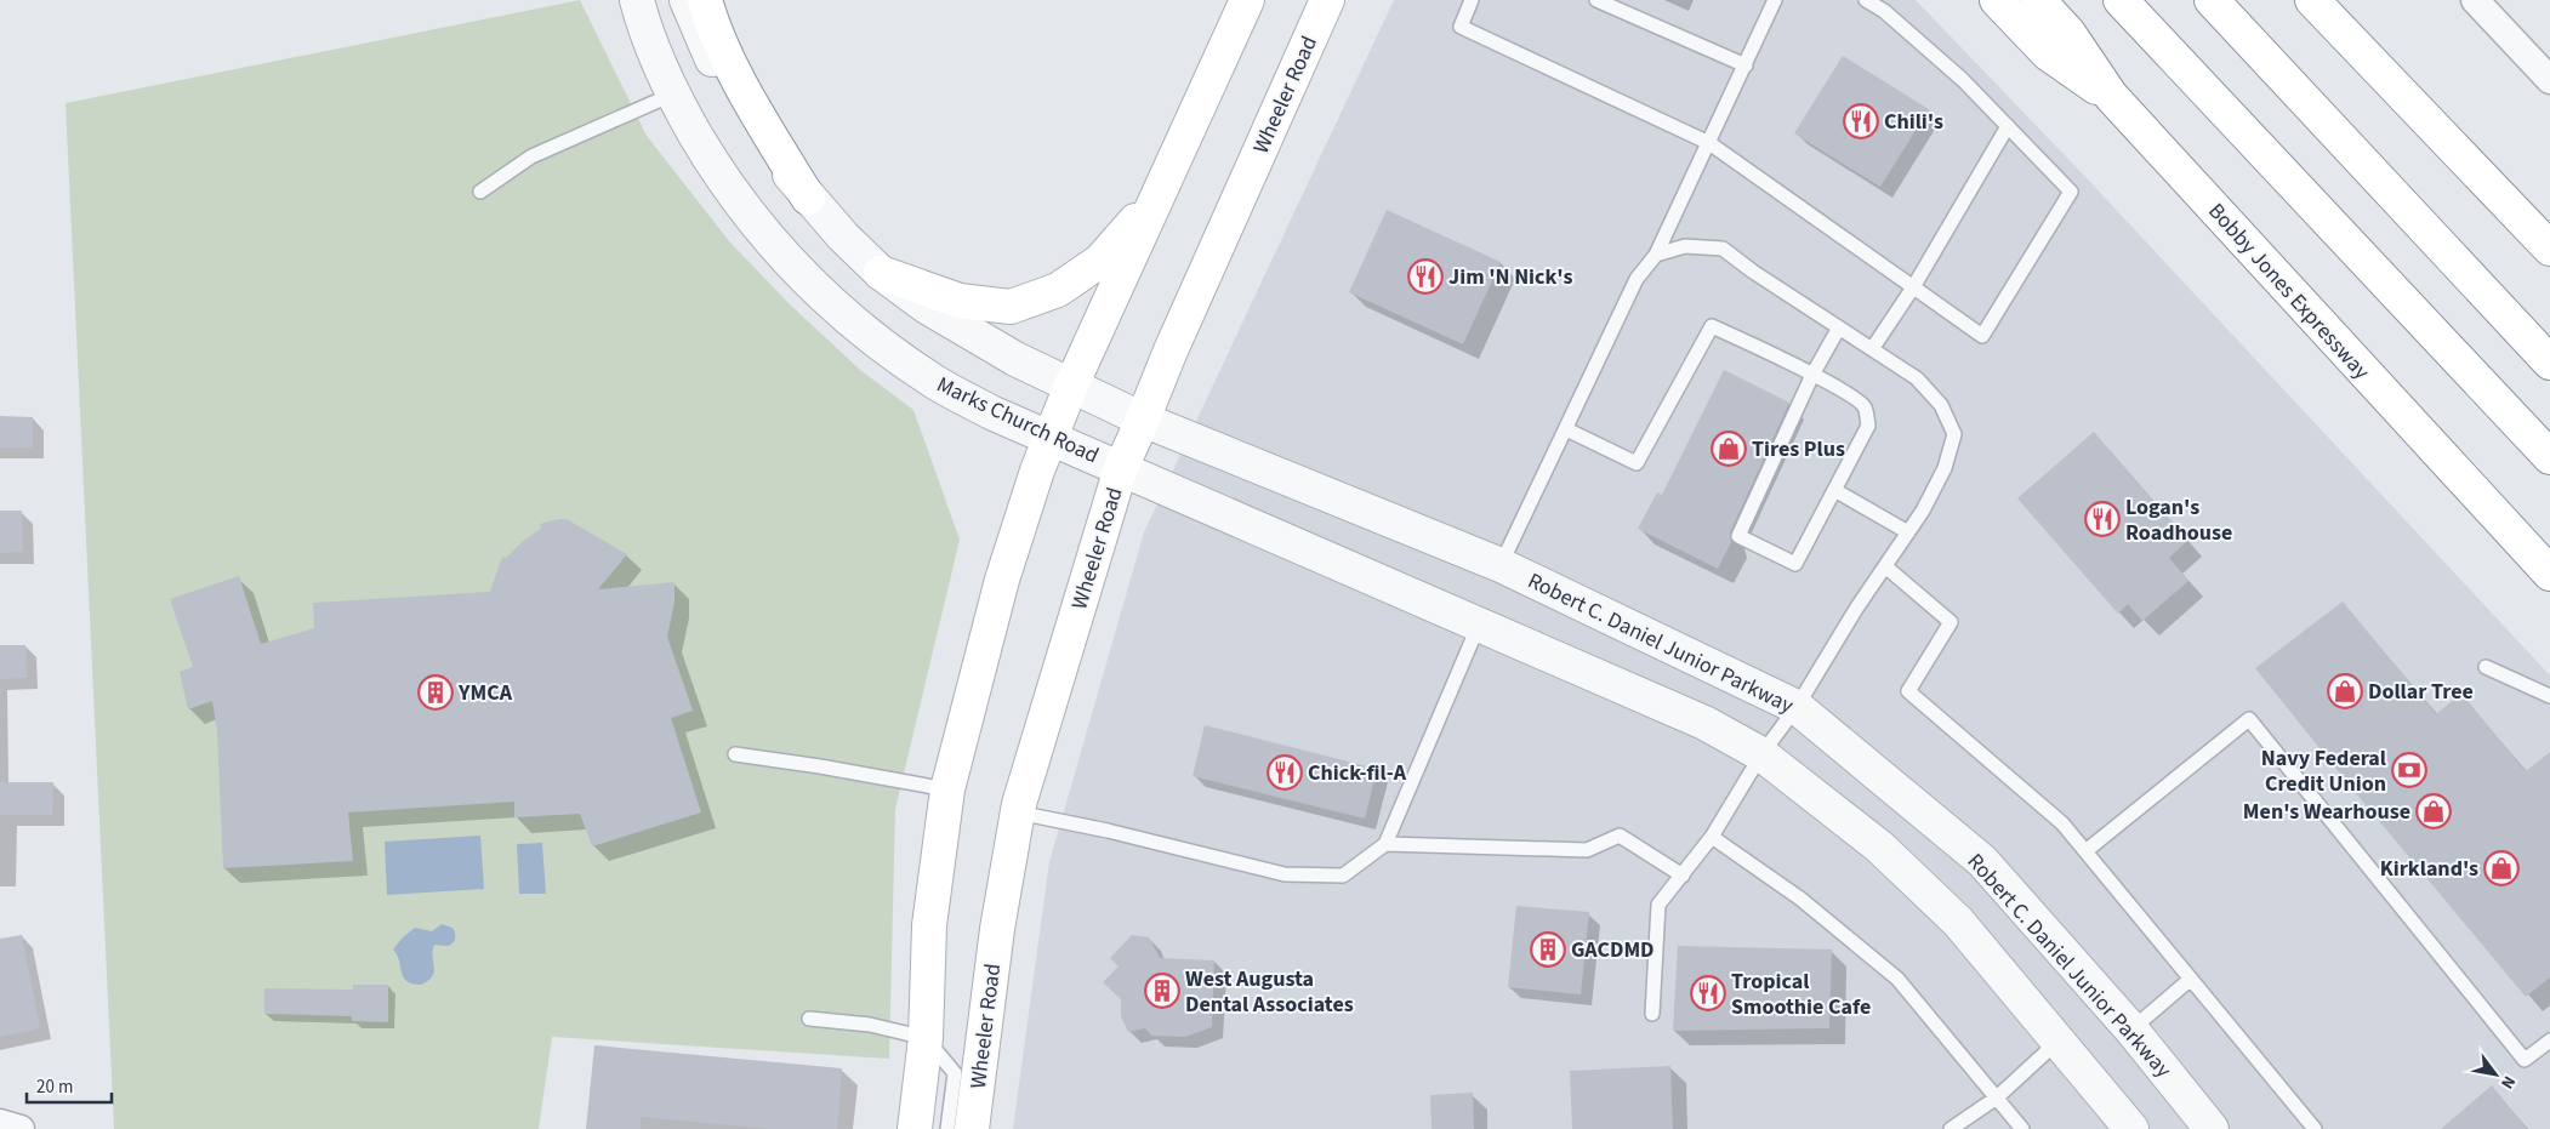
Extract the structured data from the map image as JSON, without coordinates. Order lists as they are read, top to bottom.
{
  "streets": {
    "main road": ["Wheeler Road", "Bobby Jones Expressway"],
    "street": ["Marks Church Road", "Robert C. Daniel Junior Parkway"]
  },
  "crossings": [
    ["Wheeler Road", "Marks Church Road"],
    ["Wheeler Road", "Robert C. Daniel Junior Parkway"]
  ],
  "places": {
    "restaurant": [
      "Chili's",
      "Jim 'N Nick's",
      "Logan's Roadhouse",
      "Chick-fil-A",
      "Tropical Smoothie Cafe"
    ],
    "shop": [
      "Tires Plus",
      "Dollar Tree",
      "Men's Wearhouse",
      "Kirkland's"
    ],
    "building": ["YMCA", "GACDMD", "West Augusta Dental Associates"],
    "bank": ["Navy Federal Credit Union"]
  },
  "scale_bar": "20 m",
  "north": "bottom right"
}
